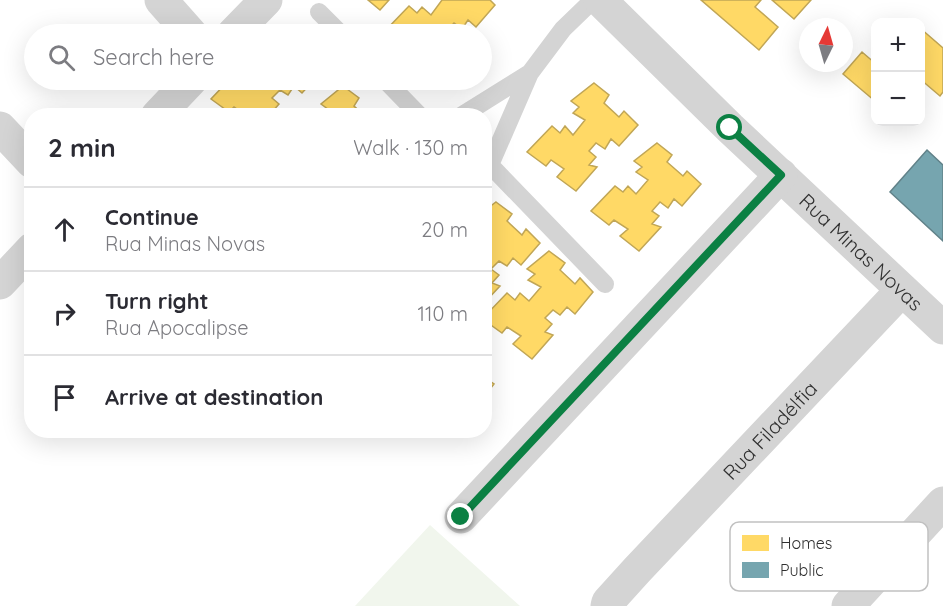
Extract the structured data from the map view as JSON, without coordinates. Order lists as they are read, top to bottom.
{
  "streets": {
    "street": ["Rua Minas Novas", "Rua Filadélfia"]
  },
  "crossings": [
    ["Rua Minas Novas", "Rua Filadélfia"]
  ],
  "legend": ["Homes", "Public"],
  "north": "top",
  "page": {
    "map_buttons": ["+", "−"],
    "search": "Search here",
    "heading": ["2 min", "Walk · 130 m"],
    "list": [
      ["Continue", "Rua Minas Novas", "20 m"],
      ["Turn right", "Rua Apocalipse", "110 m"],
      "Arrive at destination"
    ]
  }
}
